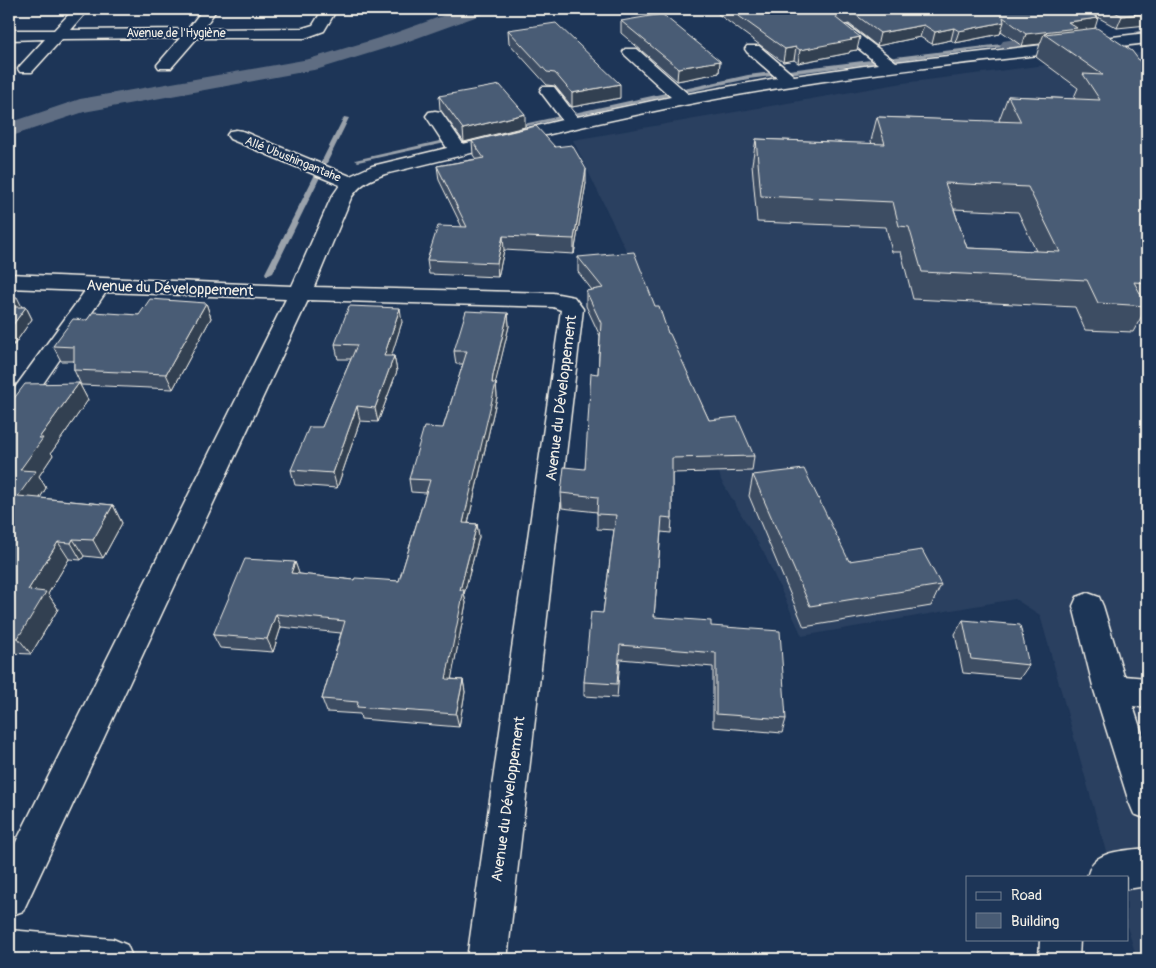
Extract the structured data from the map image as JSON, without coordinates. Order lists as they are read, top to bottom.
{
  "streets": {
    "street": ["Avenue de l'Hygiène", "Allé Ubushingantahe", "Avenue du Développement"]
  },
  "legend": ["Road", "Building"]
}
